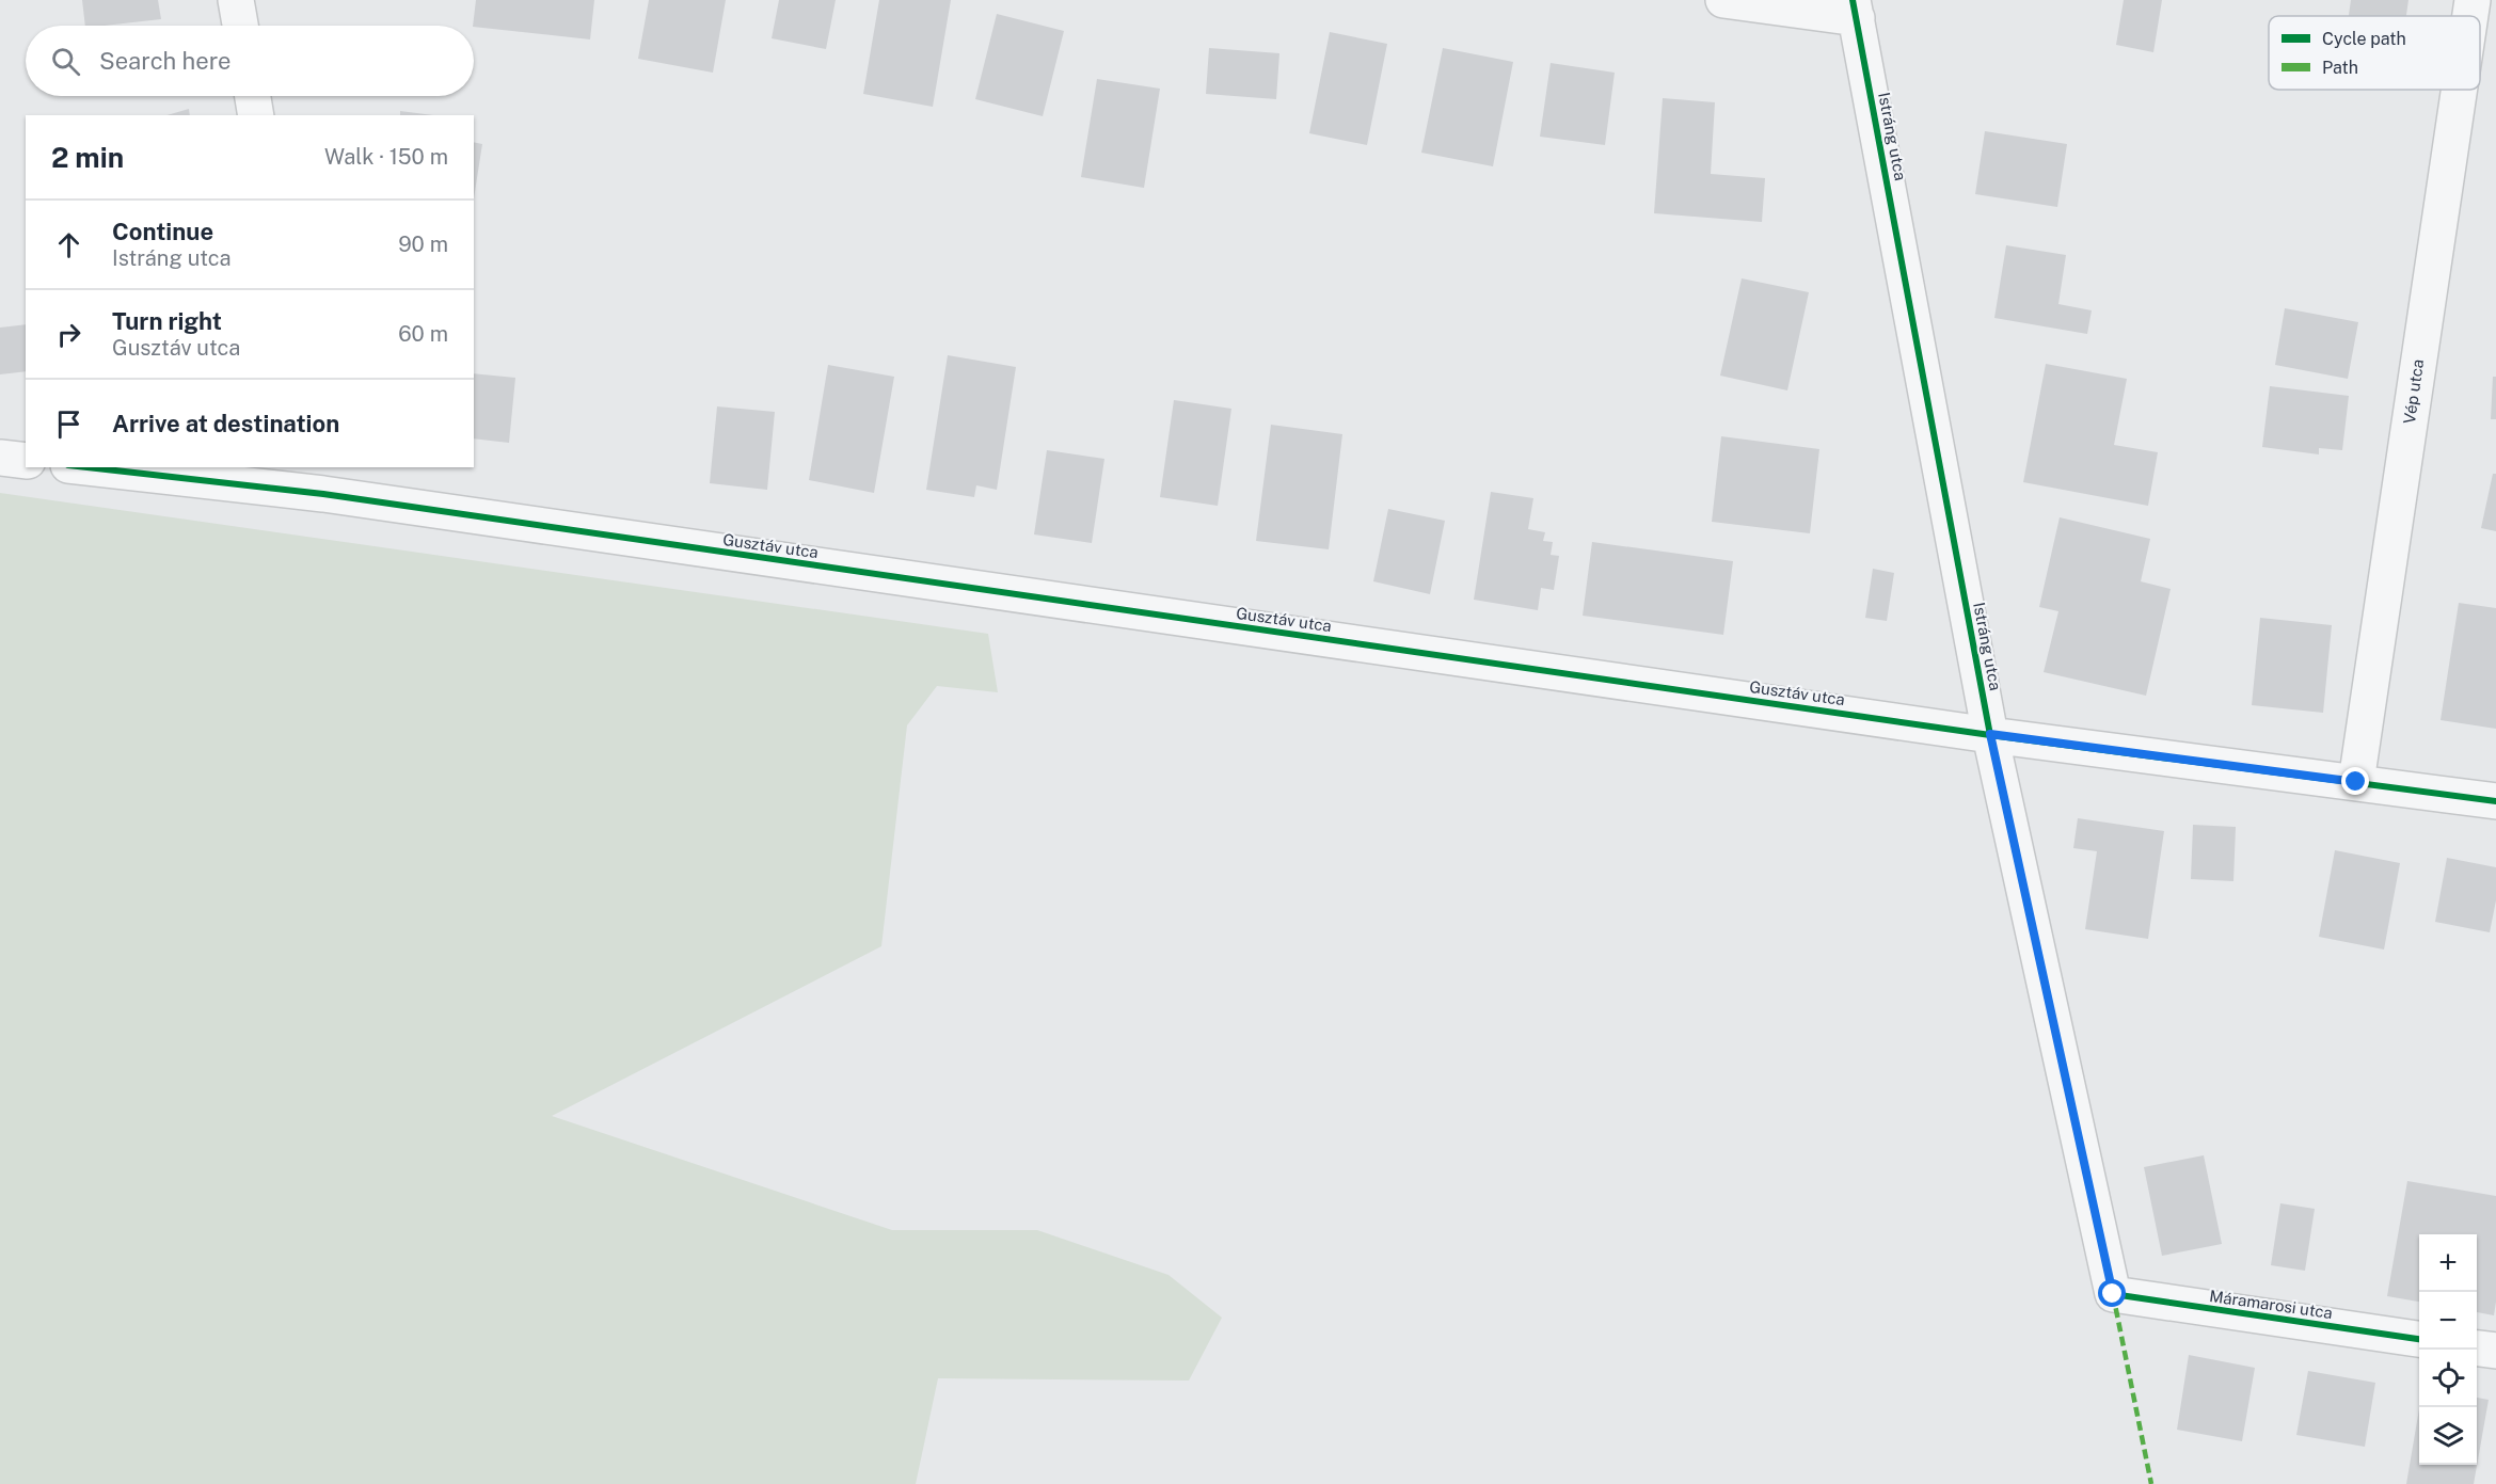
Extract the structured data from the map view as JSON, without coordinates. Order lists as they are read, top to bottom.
{
  "streets": {
    "street": [
      "Istráng utca",
      "Vép utca",
      "Gusztáv utca",
      "Máramarosi utca"
    ]
  },
  "crossings": [
    ["Istráng utca", "Gusztáv utca"],
    ["Istráng utca", "Máramarosi utca"],
    ["Vép utca", "Gusztáv utca"]
  ],
  "legend": ["Cycle path", "Path"],
  "page": {
    "search": "Search here",
    "heading": ["2 min", "Walk · 150 m"],
    "list": [
      ["Continue", "Istráng utca", "90 m"],
      ["Turn right", "Gusztáv utca", "60 m"],
      "Arrive at destination"
    ],
    "map_buttons": ["+", "−"]
  }
}
